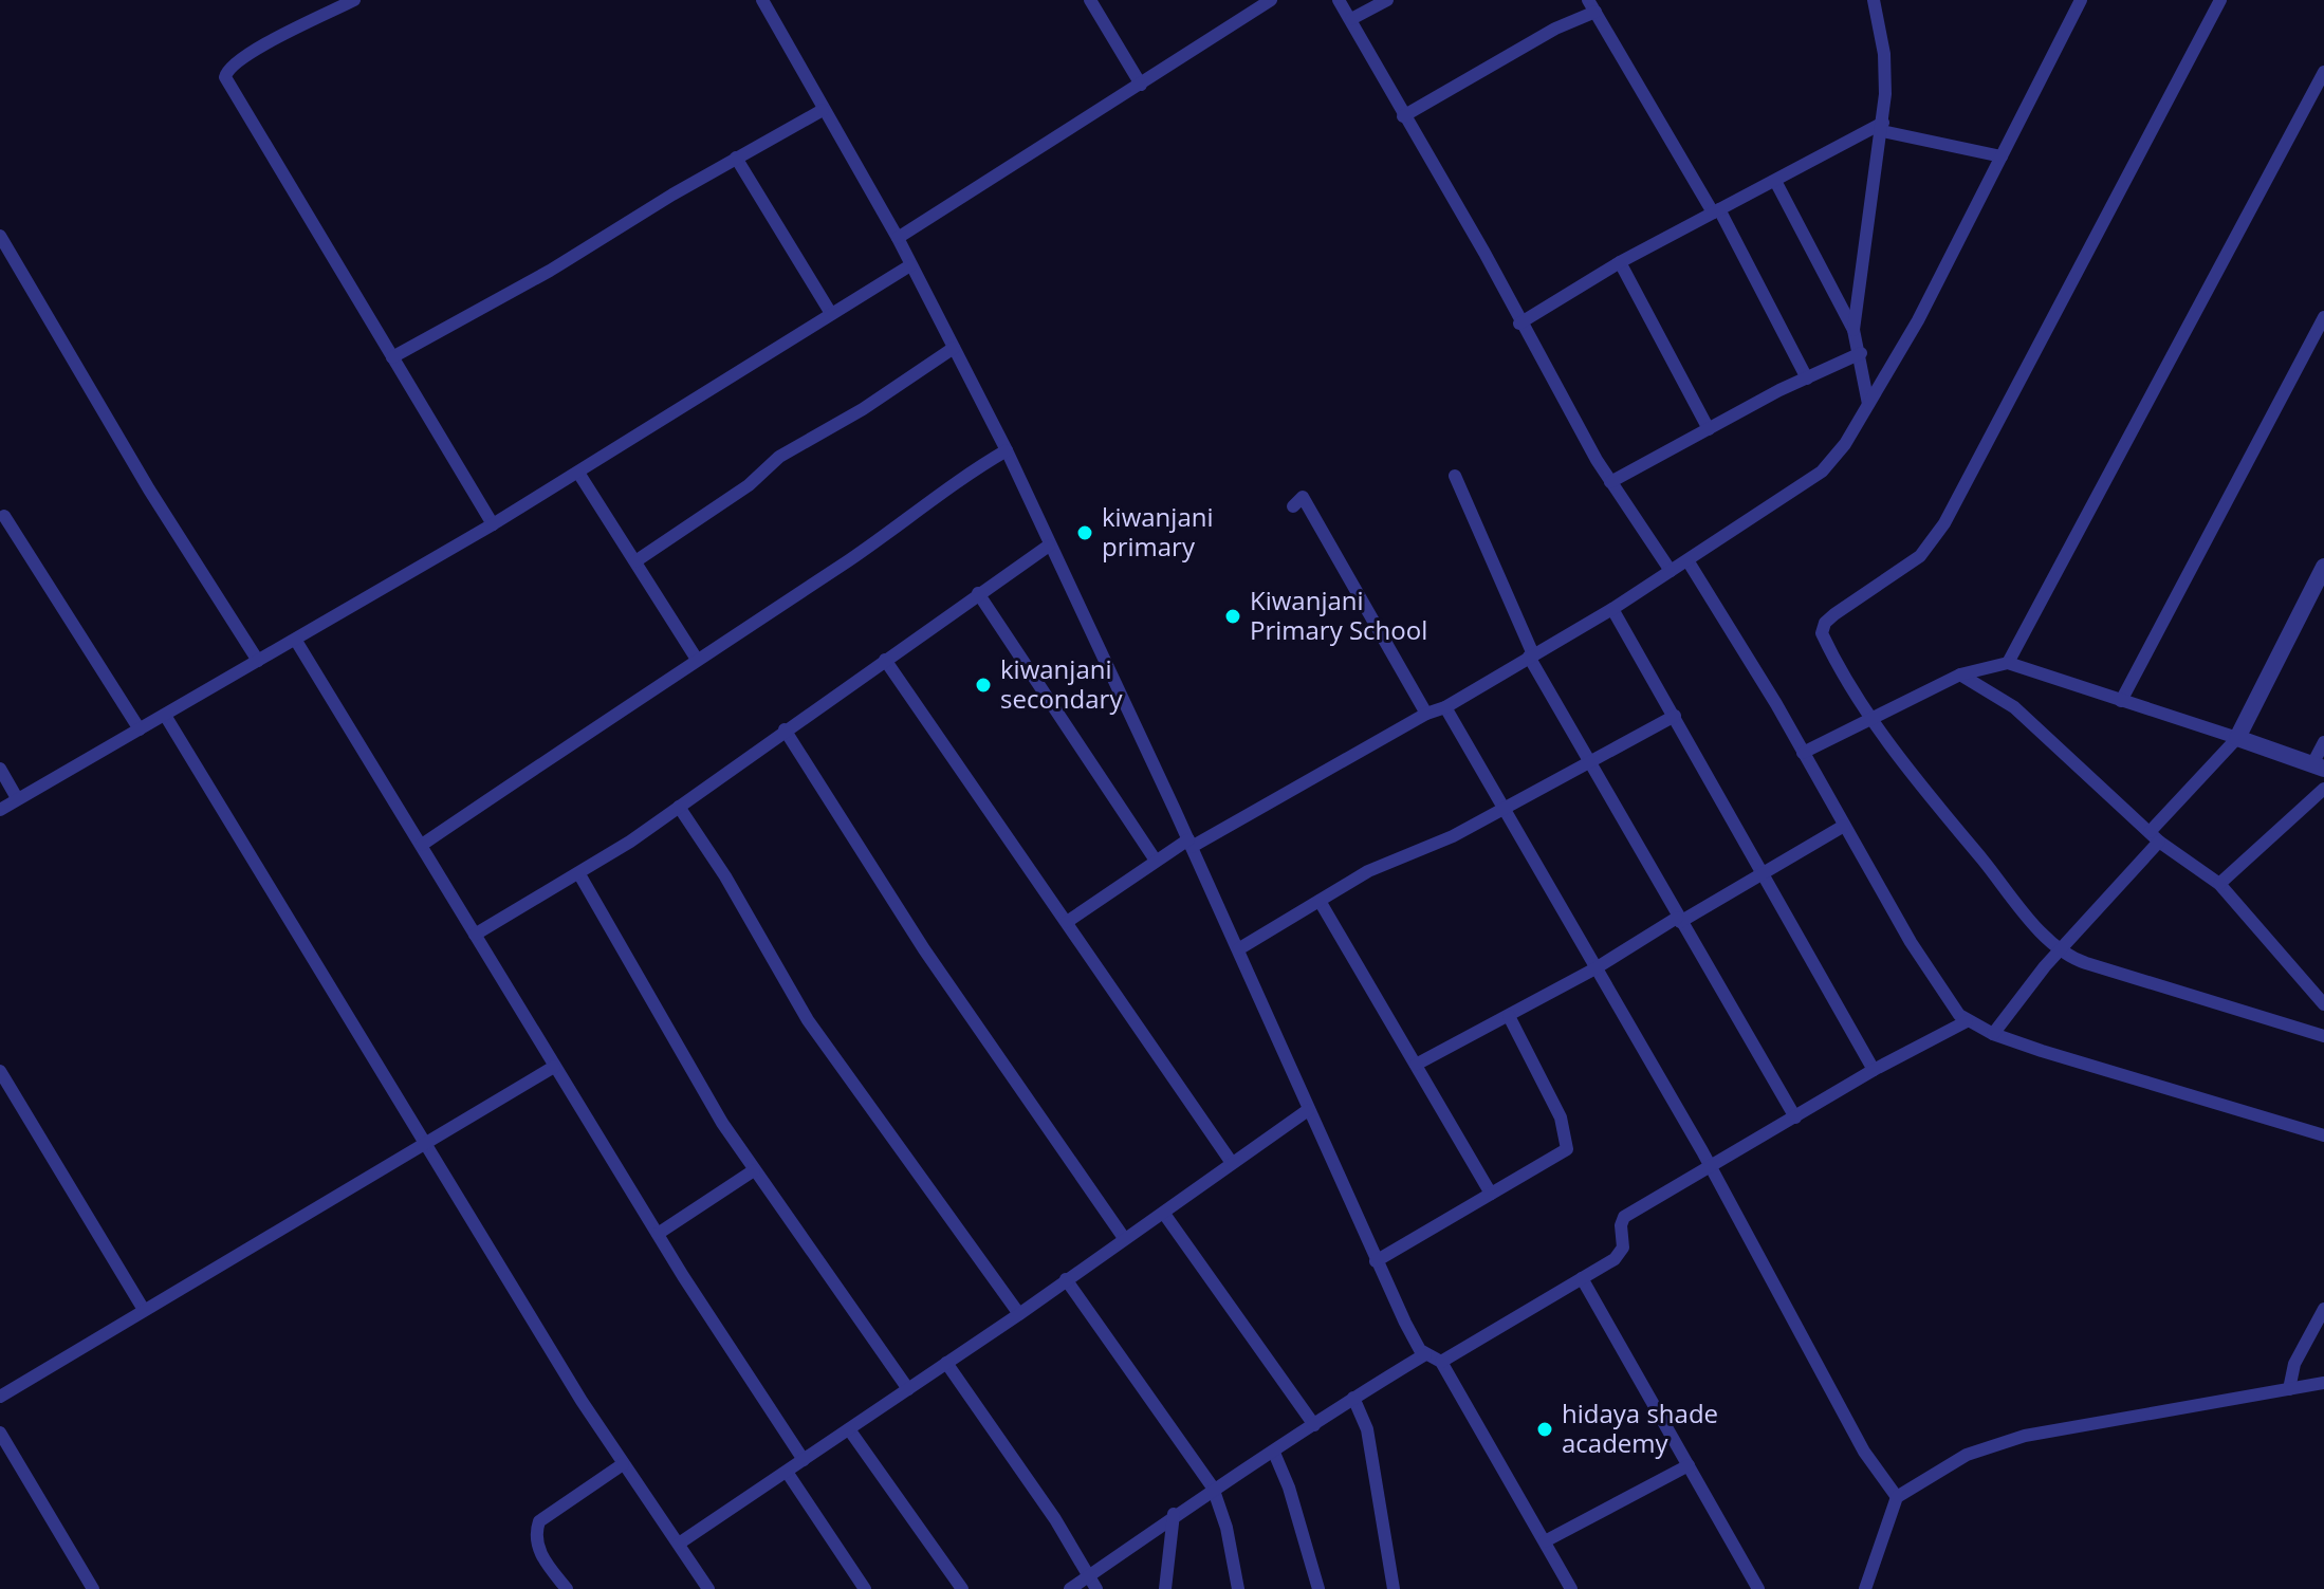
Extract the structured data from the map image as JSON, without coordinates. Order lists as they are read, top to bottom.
{
  "places": [
    "kiwanjani primary",
    "Kiwanjani Primary School",
    "kiwanjani secondary",
    "hidaya shade academy"
  ]
}
